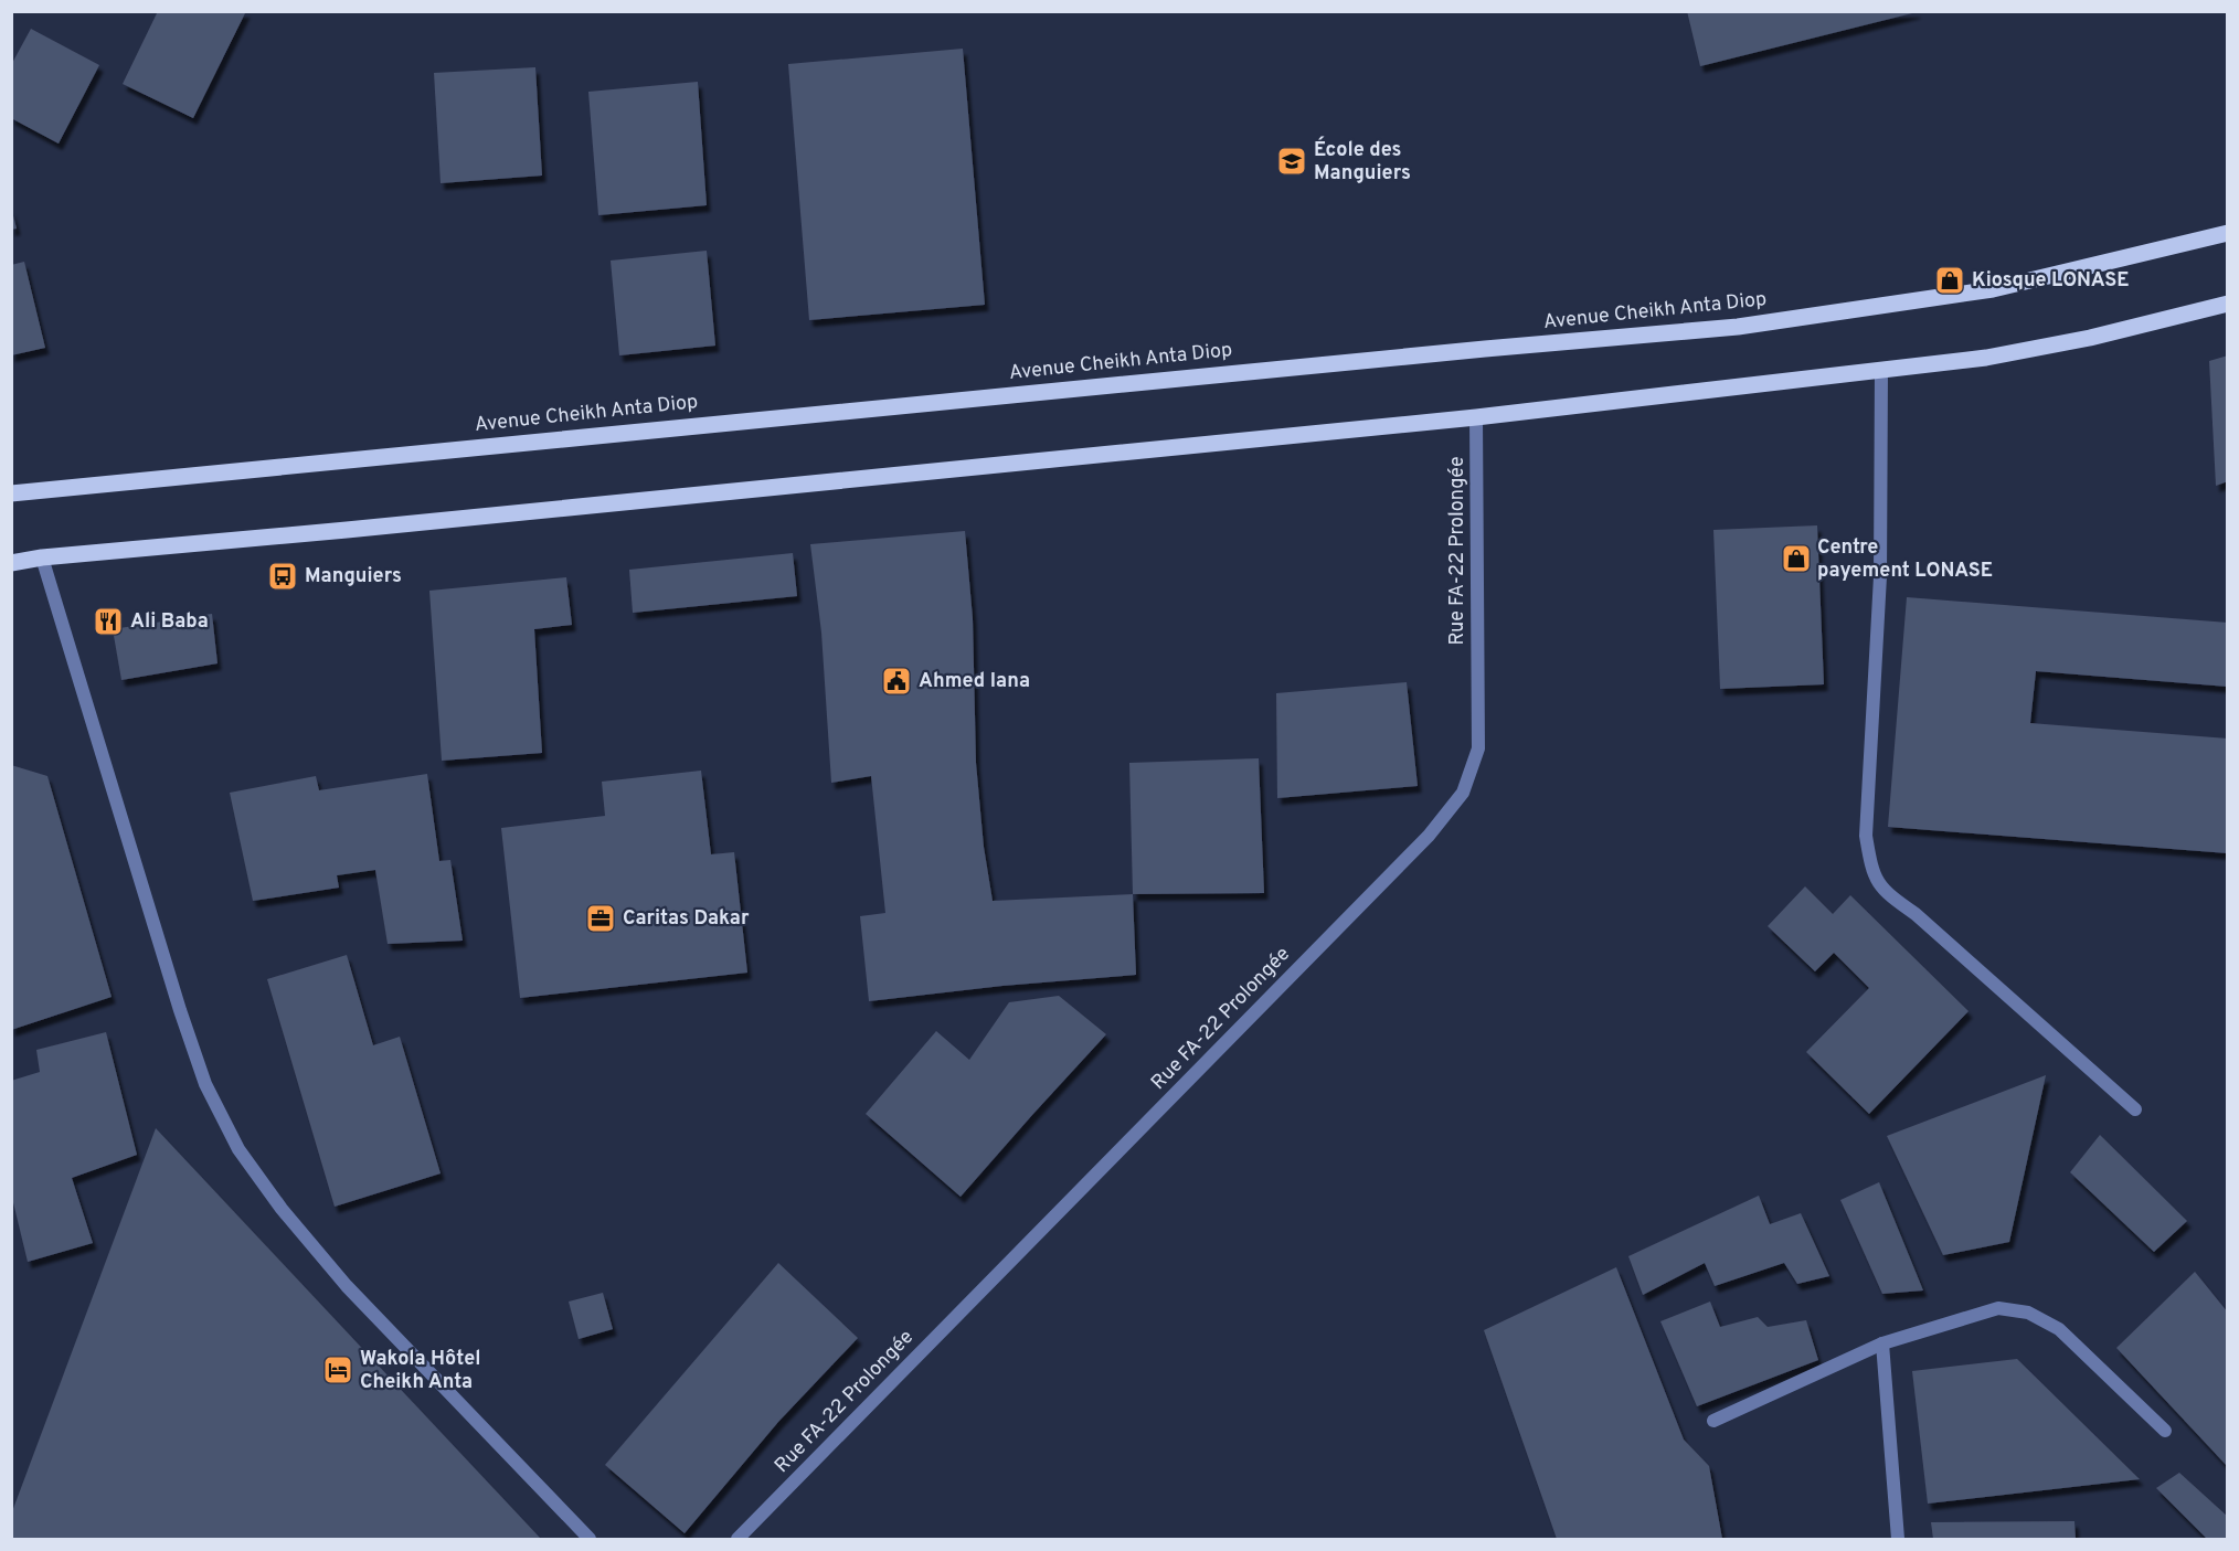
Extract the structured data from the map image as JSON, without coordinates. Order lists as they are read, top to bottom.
{
  "streets": {
    "main road": ["Avenue Cheikh Anta Diop"],
    "street": ["Rue FA-22 Prolongée"]
  },
  "places": {
    "school or university": ["École des Manguiers"],
    "shop": ["Kiosque LONASE", "Centre payement LONASE"],
    "bus stop": ["Manguiers"],
    "restaurant": ["Ali Baba"],
    "public building": ["Ahmed Iana"],
    "office": ["Caritas Dakar"],
    "hotel": ["Wakola Hôtel Cheikh Anta"]
  }
}
